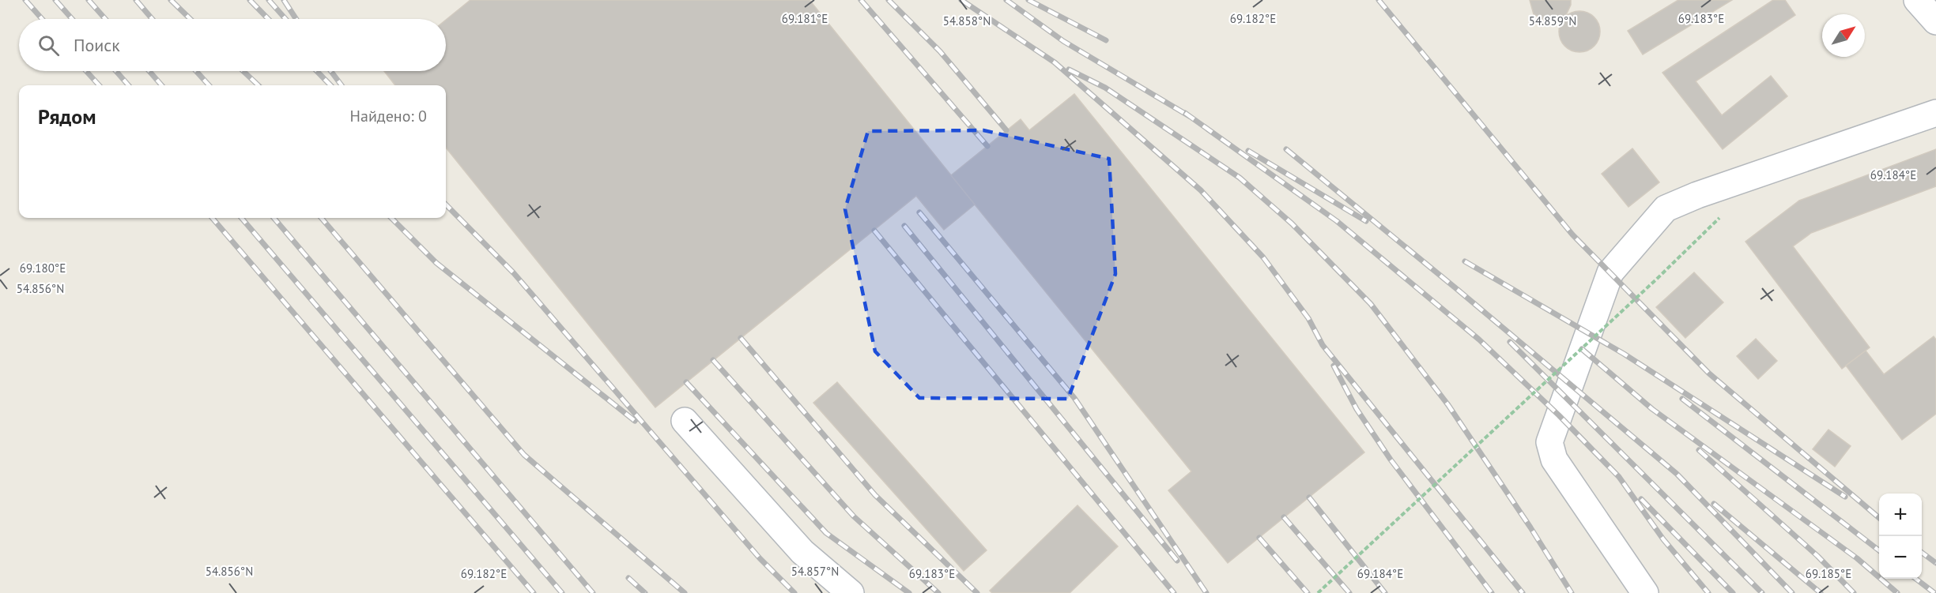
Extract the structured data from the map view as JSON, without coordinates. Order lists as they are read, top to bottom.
{
  "north": "top right",
  "page": {
    "search": "Поиск",
    "heading": ["Рядом", "Найдено: 0"],
    "map_buttons": ["+", "−"]
  },
  "coordinates": [
    "69.181°E",
    "69.182°E",
    "69.183°E",
    "54.858°N",
    "54.859°N",
    "69.184°E",
    "69.180°E",
    "54.856°N",
    "54.857°N",
    "69.185°E"
  ]
}
